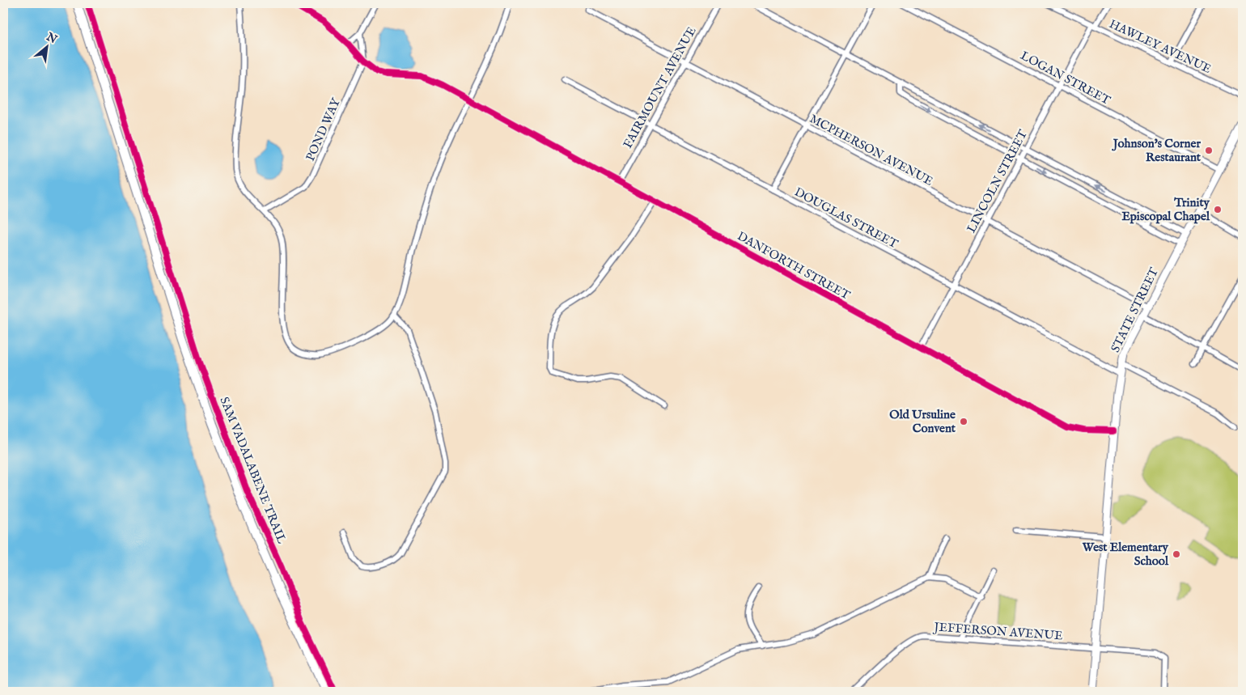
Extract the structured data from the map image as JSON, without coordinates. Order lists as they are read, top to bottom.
{
  "streets": {
    "street": [
      "HAWLEY AVENUE",
      "LOGAN STREET",
      "FAIRMOUNT AVENUE",
      "POND WAY",
      "MCPHERSON AVENUE",
      "LINCOLN STREET",
      "DOUGLAS STREET",
      "DANFORTH STREET",
      "STATE STREET",
      "JEFFERSON AVENUE"
    ],
    "cycle path": ["SAM VADALABENE TRAIL"]
  },
  "crossings": [
    ["HAWLEY AVENUE", "LINCOLN STREET"],
    ["LOGAN STREET", "LINCOLN STREET"],
    ["LOGAN STREET", "STATE STREET"],
    ["FAIRMOUNT AVENUE", "MCPHERSON AVENUE"],
    ["FAIRMOUNT AVENUE", "DOUGLAS STREET"],
    ["FAIRMOUNT AVENUE", "DANFORTH STREET"],
    ["POND WAY", "DANFORTH STREET"],
    ["MCPHERSON AVENUE", "LINCOLN STREET"],
    ["MCPHERSON AVENUE", "STATE STREET"],
    ["LINCOLN STREET", "DOUGLAS STREET"],
    ["LINCOLN STREET", "DANFORTH STREET"],
    ["DOUGLAS STREET", "STATE STREET"],
    ["DANFORTH STREET", "STATE STREET"],
    ["STATE STREET", "JEFFERSON AVENUE"]
  ],
  "places": [
    "Johnson's Corner Restaurant",
    "Trinity Episcopal Chapel",
    "Old Ursuline Convent",
    "West Elementary School"
  ],
  "north": "top right"
}
